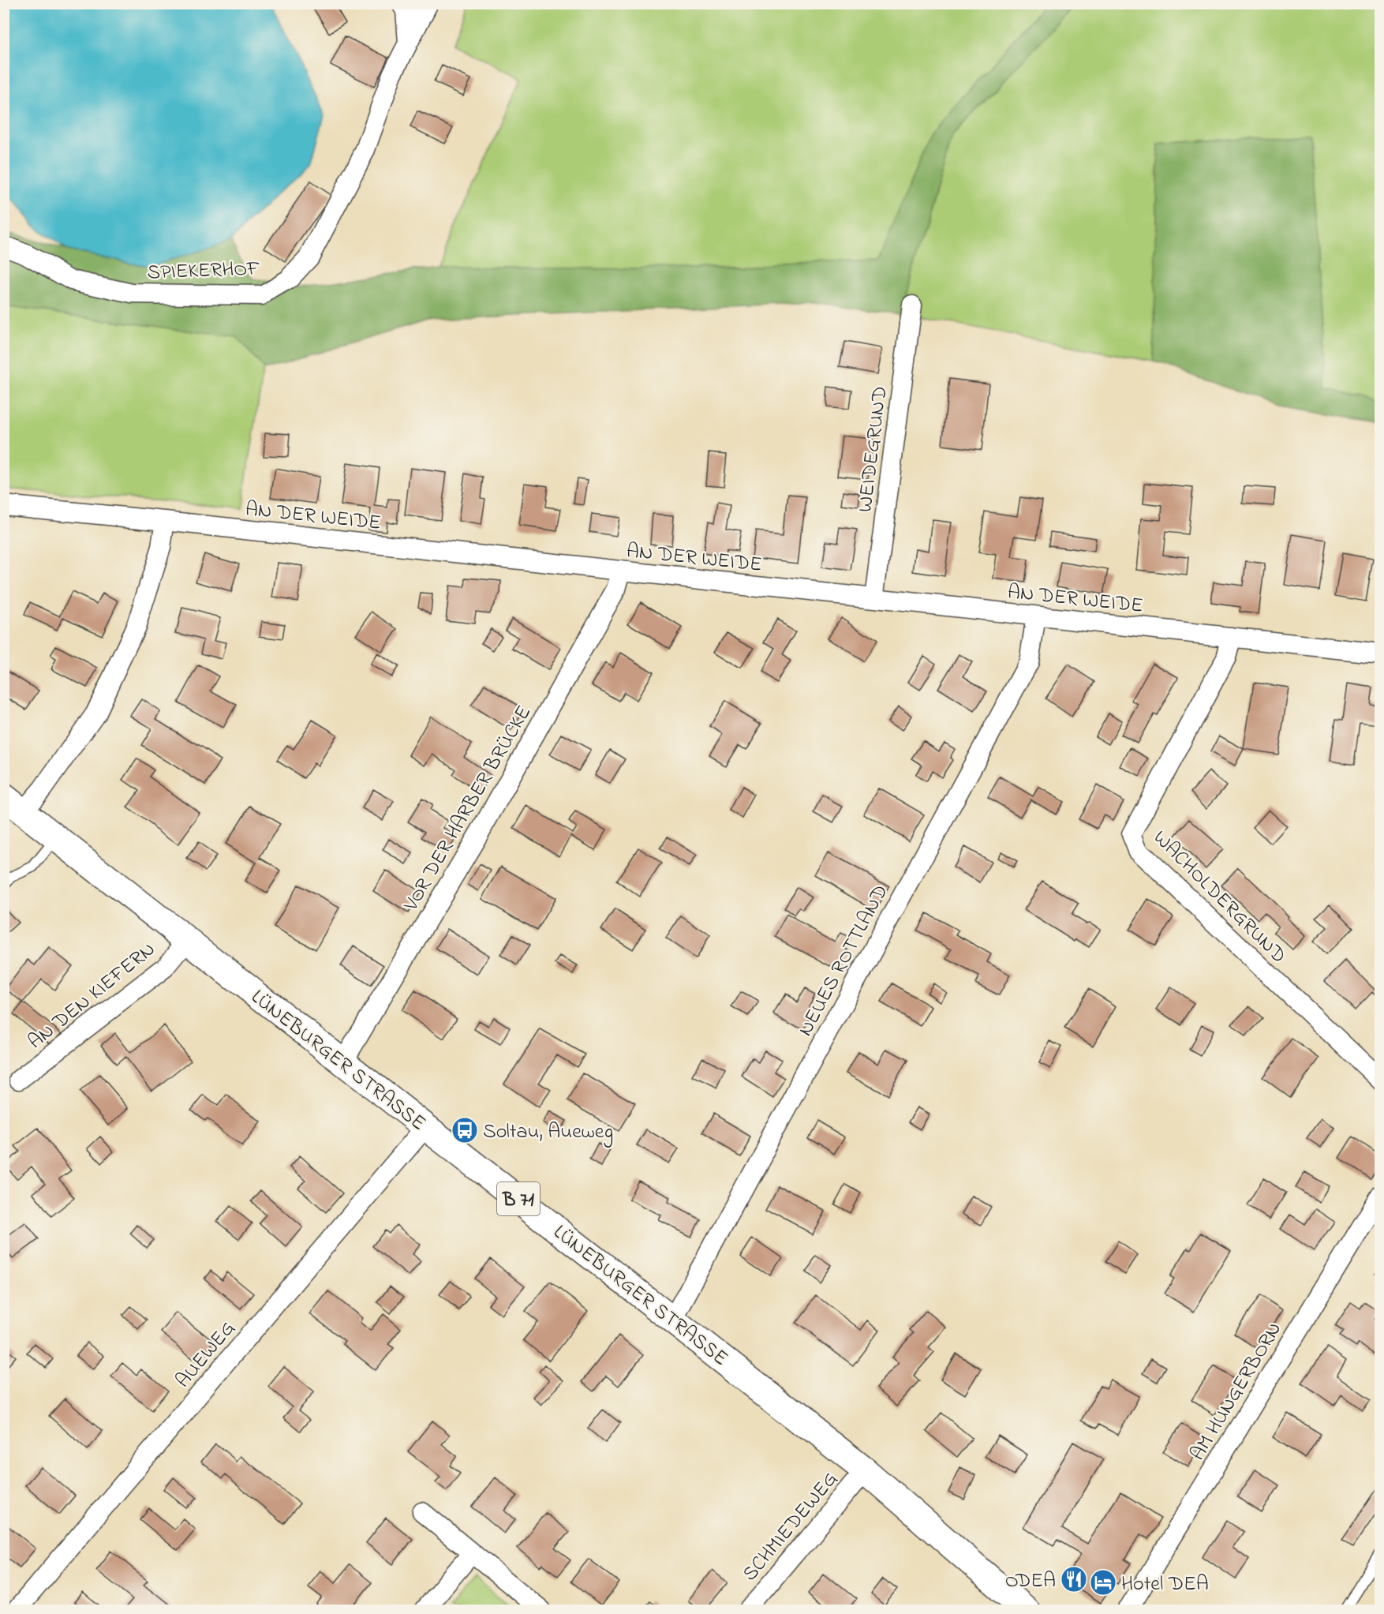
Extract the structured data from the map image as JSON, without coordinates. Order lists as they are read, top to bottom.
{
  "streets": {
    "main road": ["LÜNEBURGER STRASSE", "B 71"],
    "street": [
      "SPIEKERHOF",
      "WEIDEGRUND",
      "AN DER WEIDE",
      "VOR DER HARBER BRÜCKE",
      "WACHOLDERGRUND",
      "NEUES ROTTLAND",
      "AN DEN KIEFERN",
      "AUEWEG",
      "AM HUNGERBORN",
      "SCHMIEDEWEG"
    ]
  },
  "crossings": [
    ["WEIDEGRUND", "AN DER WEIDE"],
    ["AN DER WEIDE", "VOR DER HARBER BRÜCKE"],
    ["AN DER WEIDE", "WACHOLDERGRUND"],
    ["AN DER WEIDE", "NEUES ROTTLAND"],
    ["VOR DER HARBER BRÜCKE", "LÜNEBURGER STRASSE"],
    ["NEUES ROTTLAND", "LÜNEBURGER STRASSE"],
    ["AN DEN KIEFERN", "LÜNEBURGER STRASSE"],
    ["LÜNEBURGER STRASSE", "AUEWEG"],
    ["LÜNEBURGER STRASSE", "SCHMIEDEWEG"]
  ],
  "places": {
    "bus stop": ["Soltau, Aueweg"],
    "restaurant": ["ODEA"],
    "hotel": ["Hotel DEA"]
  }
}
